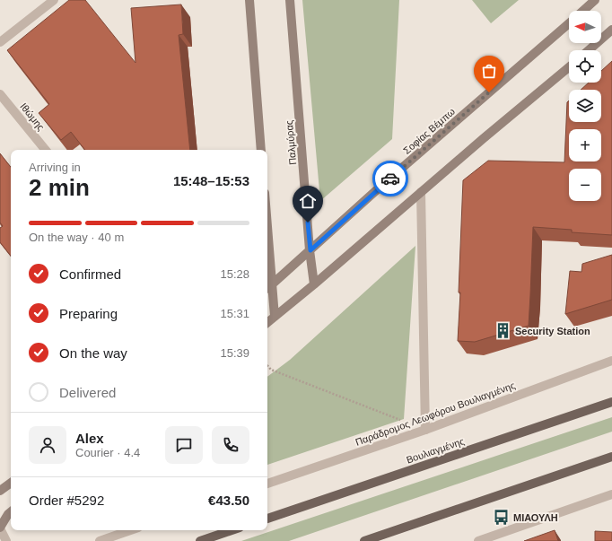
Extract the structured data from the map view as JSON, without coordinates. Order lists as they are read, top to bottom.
{
  "streets": {
    "main road": ["Σοφίας Βέμπω", "Παλμύρας", "Βουλιαγμένης"],
    "street": ["Ιθώμης", "Παράδρομος Λεωφόρου Βουλιαγμένης"]
  },
  "crossings": [
    ["Σοφίας Βέμπω", "Παλμύρας"]
  ],
  "places": {
    "building": ["Security Station"],
    "bus stop": ["ΜΙΑΟΥΛΗ"]
  },
  "north": "left",
  "page": {
    "map_buttons": ["+", "−"],
    "heading": ["2 min", "Arriving in", "15:48–15:53"],
    "panel": [
      "Alex",
      "Courier · 4.4",
      "Order #5292",
      "€43.50"
    ],
    "bar": "On the way · 40 m",
    "list": [
      ["Confirmed", "15:28"],
      ["Preparing", "15:31"],
      ["On the way", "15:39"],
      "Delivered"
    ]
  }
}
